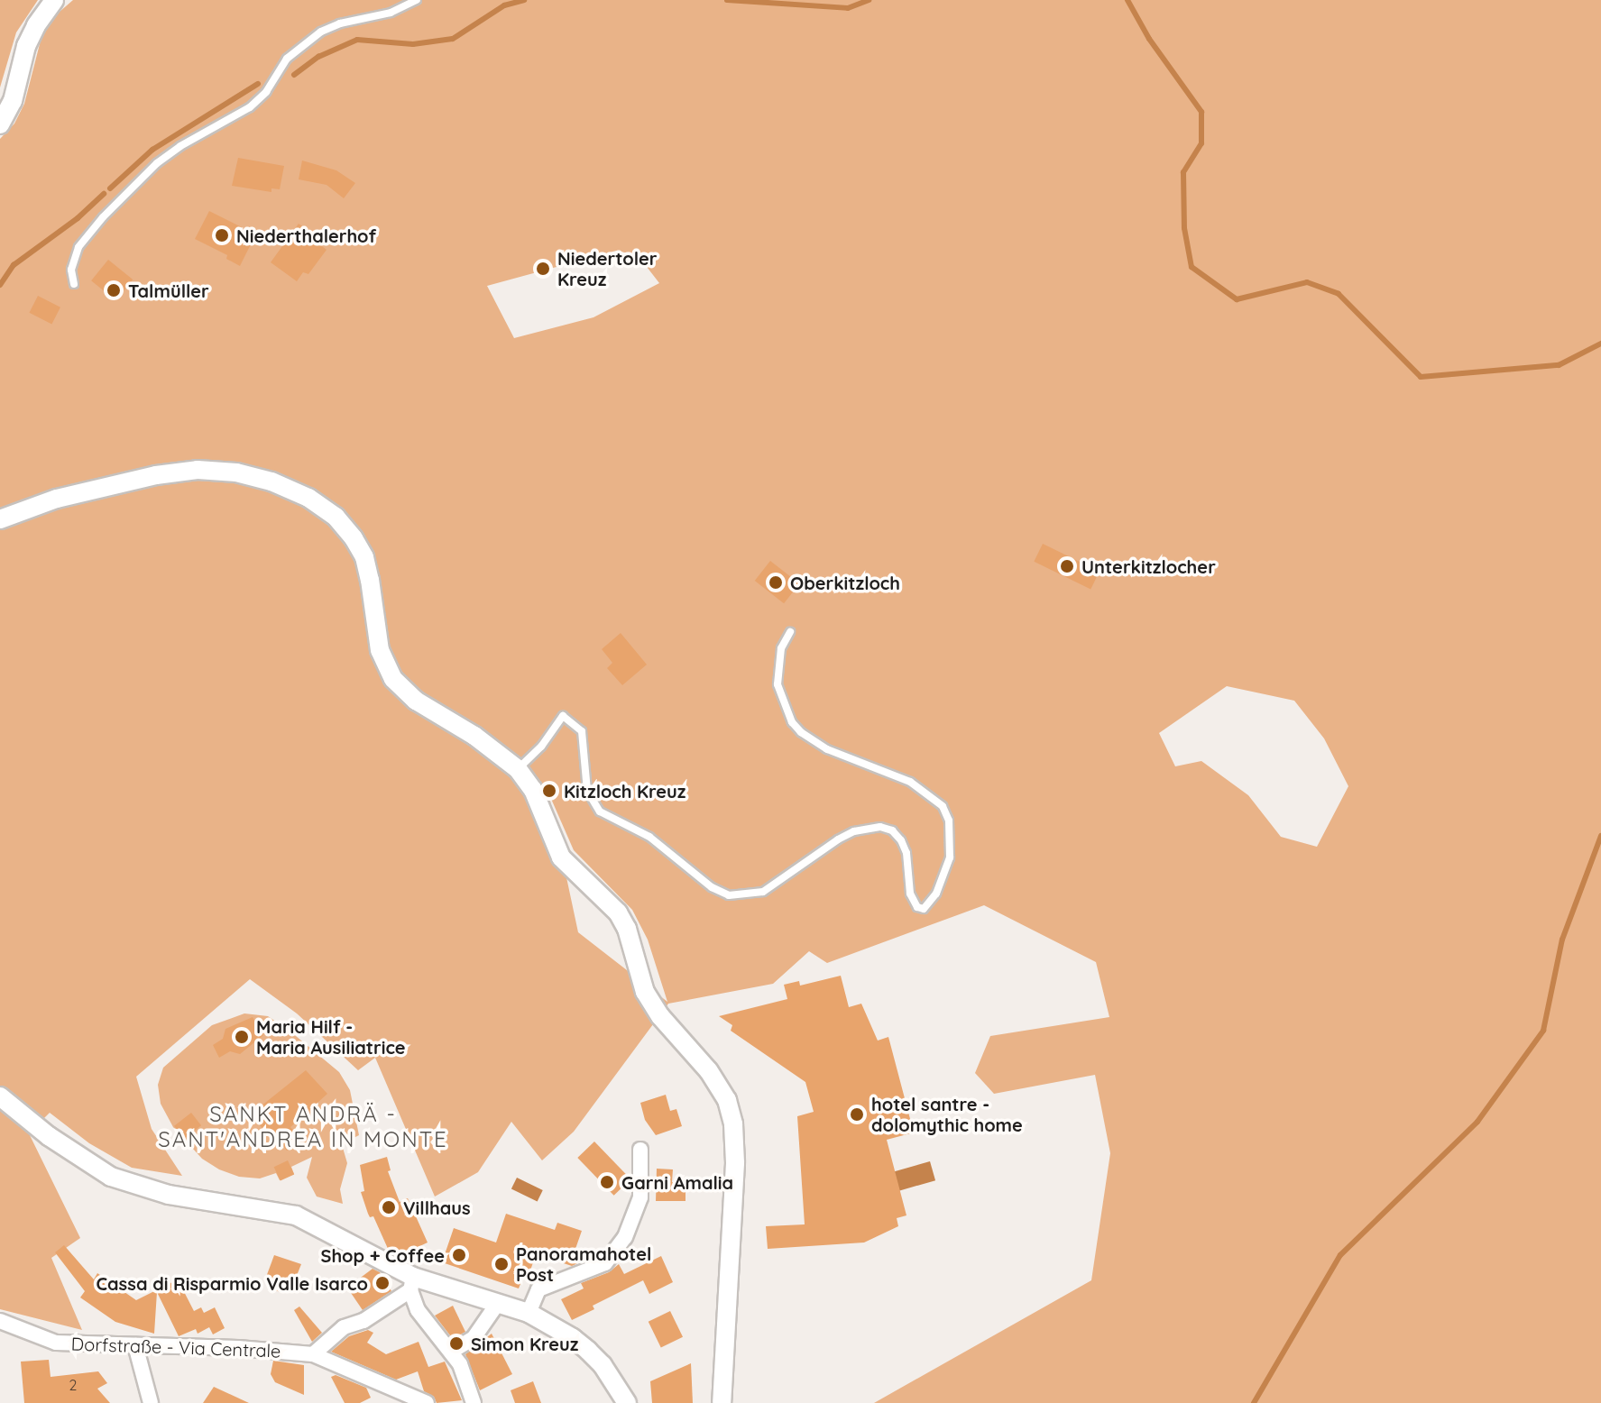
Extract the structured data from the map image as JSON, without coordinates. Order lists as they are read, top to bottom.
{
  "streets": {
    "street": ["Dorfstraße - Via Centrale"]
  },
  "districts": ["SANKT ANDRÄ - SANT'ANDREA IN MONTE"],
  "places": [
    "Niederthalerhof",
    "Niedertoler Kreuz",
    "Talmüller",
    "Unterkitzlocher",
    "Oberkitzloch",
    "Kitzloch Kreuz",
    "Maria Hilf - Maria Ausiliatrice",
    "hotel santre - dolomythic home",
    "Garni Amalia",
    "Villhaus",
    "Shop + Coffee",
    "Panoramahotel Post",
    "Cassa di Risparmio Valle Isarco",
    "Simon Kreuz"
  ],
  "house_numbers": ["2"]
}
